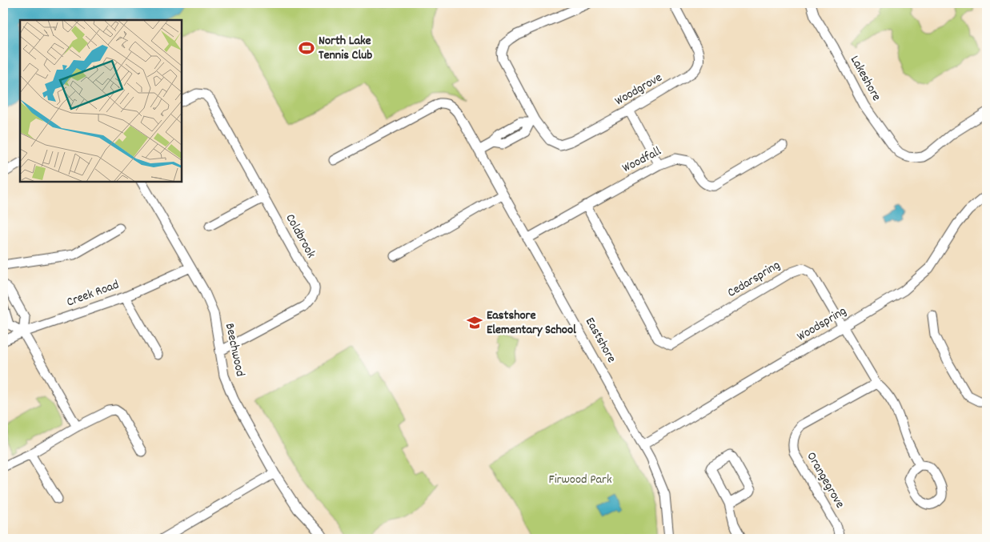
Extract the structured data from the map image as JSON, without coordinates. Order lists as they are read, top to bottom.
{
  "streets": {
    "street": [
      "Lakeshore",
      "Woodgrove",
      "Woodfall",
      "Coldbrook",
      "Cedarspring",
      "Creek Road",
      "Woodspring",
      "Eastshore",
      "Beechwood",
      "Orangegrove"
    ]
  },
  "crossings": [
    ["Woodfall", "Cedarspring"],
    ["Woodfall", "Eastshore"],
    ["Coldbrook", "Beechwood"],
    ["Cedarspring", "Woodspring"],
    ["Creek Road", "Beechwood"],
    ["Woodspring", "Eastshore"]
  ],
  "parks": ["Firwood Park"],
  "places": {
    "sports": ["North Lake Tennis Club"],
    "school or university": ["Eastshore Elementary School"]
  }
}
